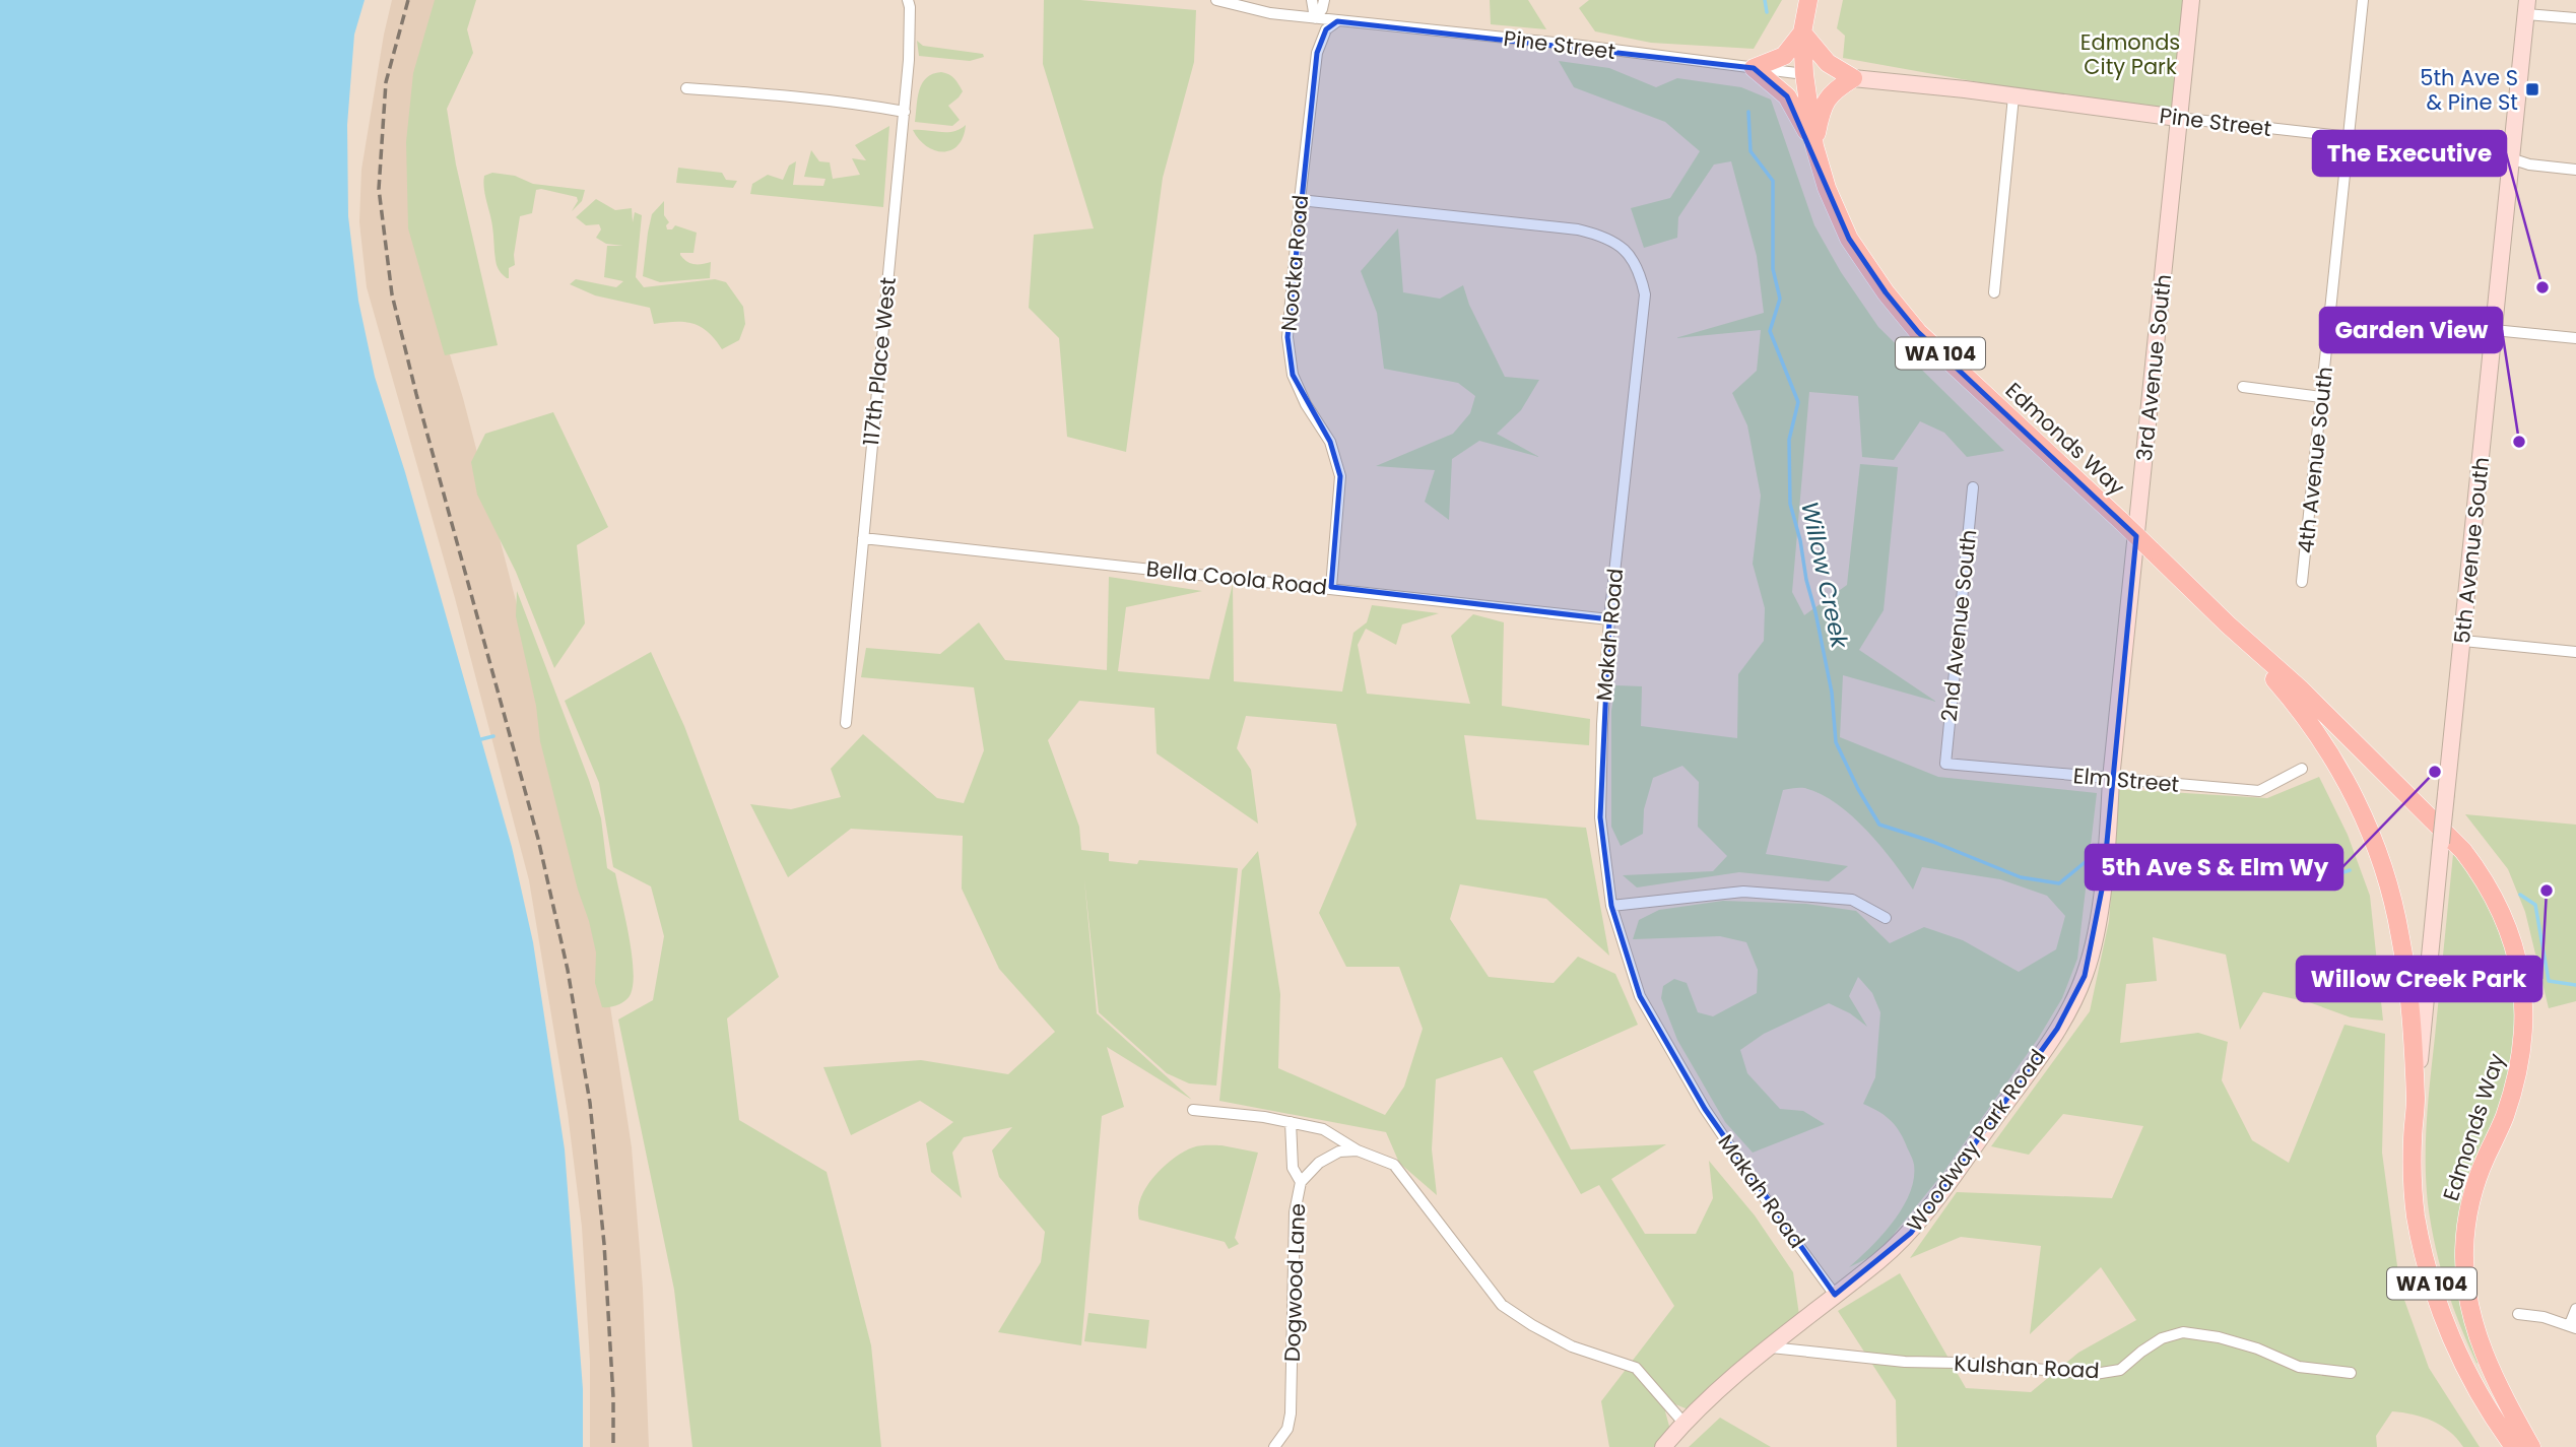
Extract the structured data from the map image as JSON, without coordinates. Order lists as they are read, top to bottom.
{
  "streets": {
    "main road": ["WA 104", "Edmonds Way"],
    "street": [
      "Pine Street",
      "Nootka Road",
      "117th Place West",
      "3rd Avenue South",
      "4th Avenue South",
      "5th Avenue South",
      "Bella Coola Road",
      "2nd Avenue South",
      "Makah Road",
      "Elm Street",
      "Woodway Park Road",
      "Dogwood Lane",
      "Kulshan Road"
    ]
  },
  "crossings": [
    ["Pine Street", "Nootka Road"],
    ["Pine Street", "3rd Avenue South"],
    ["Pine Street", "Edmonds Way"],
    ["Pine Street", "4th Avenue South"],
    ["Pine Street", "5th Avenue South"],
    ["Nootka Road", "Bella Coola Road"],
    ["Nootka Road", "Makah Road"],
    ["117th Place West", "Bella Coola Road"],
    ["3rd Avenue South", "Elm Street"],
    ["3rd Avenue South", "Woodway Park Road"],
    ["Edmonds Way", "5th Avenue South"],
    ["Bella Coola Road", "Makah Road"],
    ["2nd Avenue South", "Elm Street"],
    ["Makah Road", "Woodway Park Road"],
    ["Elm Street", "Woodway Park Road"],
    ["Woodway Park Road", "Kulshan Road"]
  ],
  "water": ["Willow Creek"],
  "parks": ["Edmonds City Park"],
  "places": {
    "transit": ["5th Ave S & Pine St"],
    "other": [
      "The Executive",
      "Garden View",
      "5th Ave S & Elm Wy",
      "Willow Creek Park"
    ]
  }
}
